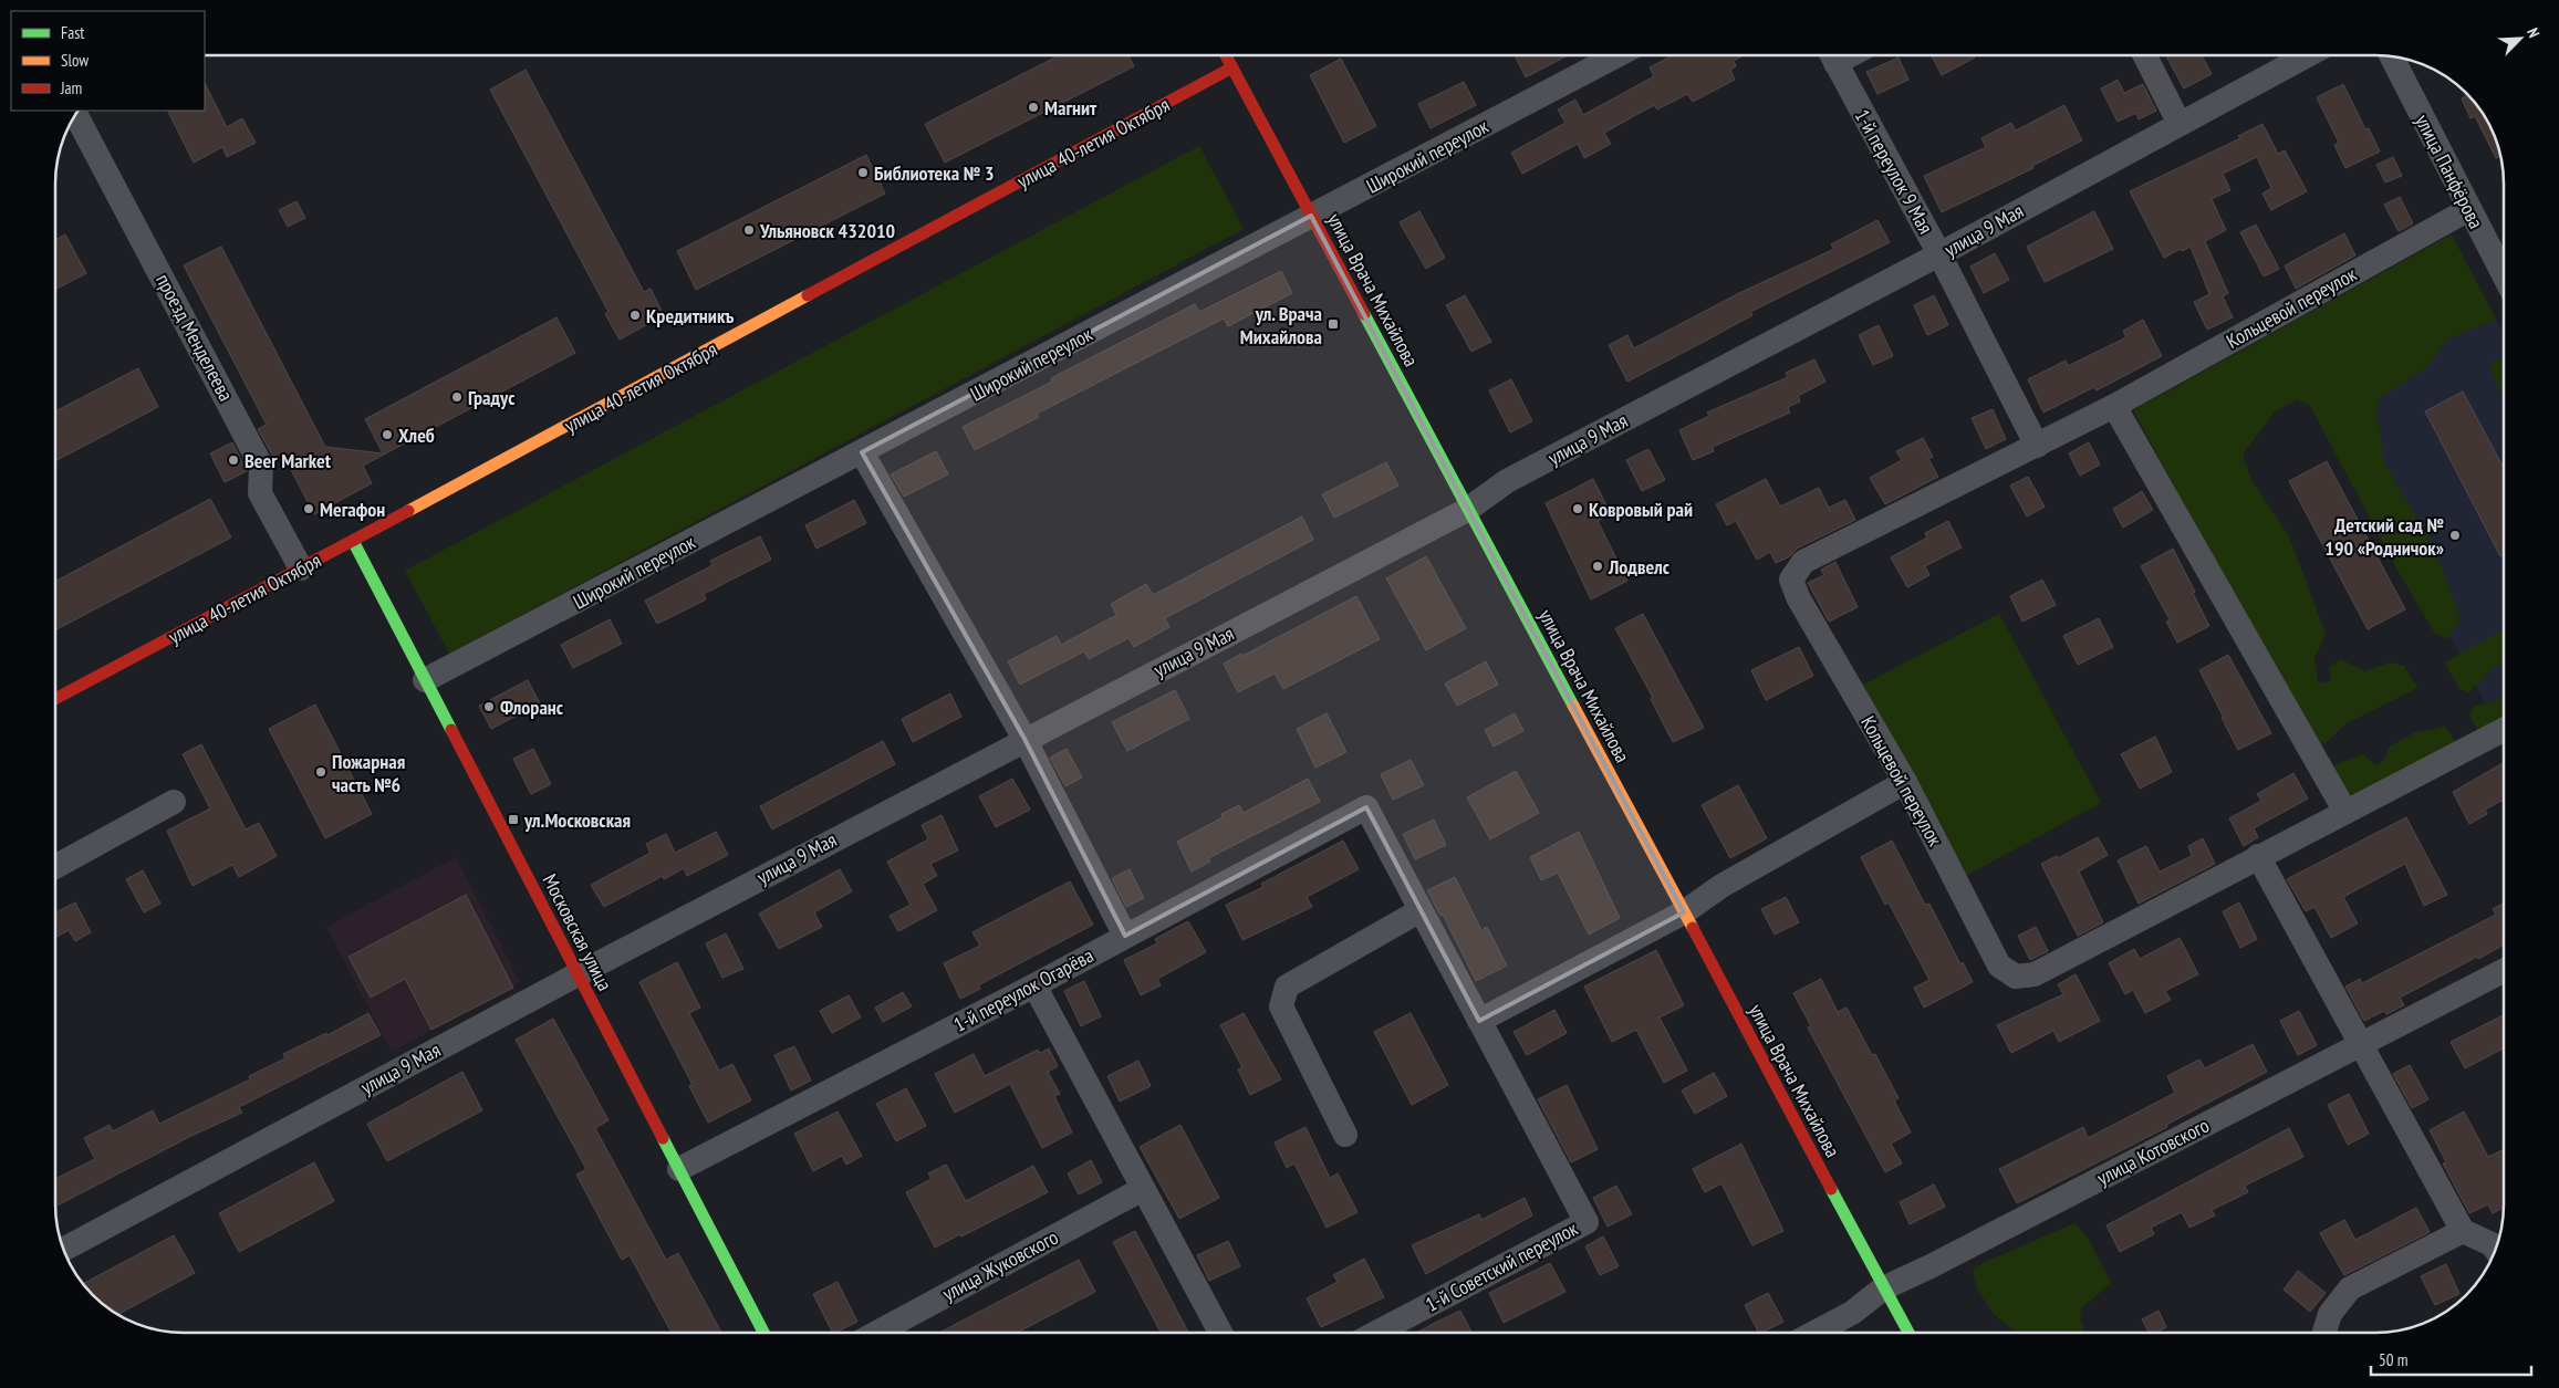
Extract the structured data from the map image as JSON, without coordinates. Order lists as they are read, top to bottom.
{
  "streets": {
    "main road": ["улица 40-летия Октября", "улица Врача Михайлова", "Московская улица"],
    "street": [
      "Широкий переулок",
      "1-й переулок 9 Мая",
      "улица Панфёрова",
      "улица 9 Мая",
      "Кольцевой переулок",
      "проезд Менделеева",
      "1-й переулок Огарёва",
      "улица Котовского",
      "улица Жуковского",
      "1-й Советский переулок"
    ]
  },
  "crossings": [
    ["улица 40-летия Октября", "улица Врача Михайлова"],
    ["улица 40-летия Октября", "проезд Менделеева"],
    ["улица 40-летия Октября", "Московская улица"],
    ["Широкий переулок", "улица Врача Михайлова"],
    ["Широкий переулок", "Московская улица"],
    ["1-й переулок 9 Мая", "улица 9 Мая"],
    ["1-й переулок 9 Мая", "Кольцевой переулок"],
    ["улица Панфёрова", "Кольцевой переулок"],
    ["улица 9 Мая", "улица Врача Михайлова"],
    ["улица 9 Мая", "Московская улица"],
    ["улица Врача Михайлова", "улица Котовского"],
    ["Московская улица", "1-й переулок Огарёва"]
  ],
  "places": {
    "other": [
      "Магнит",
      "Библиотека № 3",
      "Ульяновск 432010",
      "Кредитникъ",
      "Градус",
      "Хлеб",
      "Beer Market",
      "Мегафон",
      "Ковровый рай",
      "Детский сад № 190 «Родничок»",
      "Лодвелс",
      "Флоранс",
      "Пожарная часть №6"
    ],
    "transit": ["ул. Врача Михайлова", "ул.Московская"]
  },
  "legend": ["Fast", "Slow", "Jam"],
  "scale_bar": "50 m",
  "north": "top right"
}
